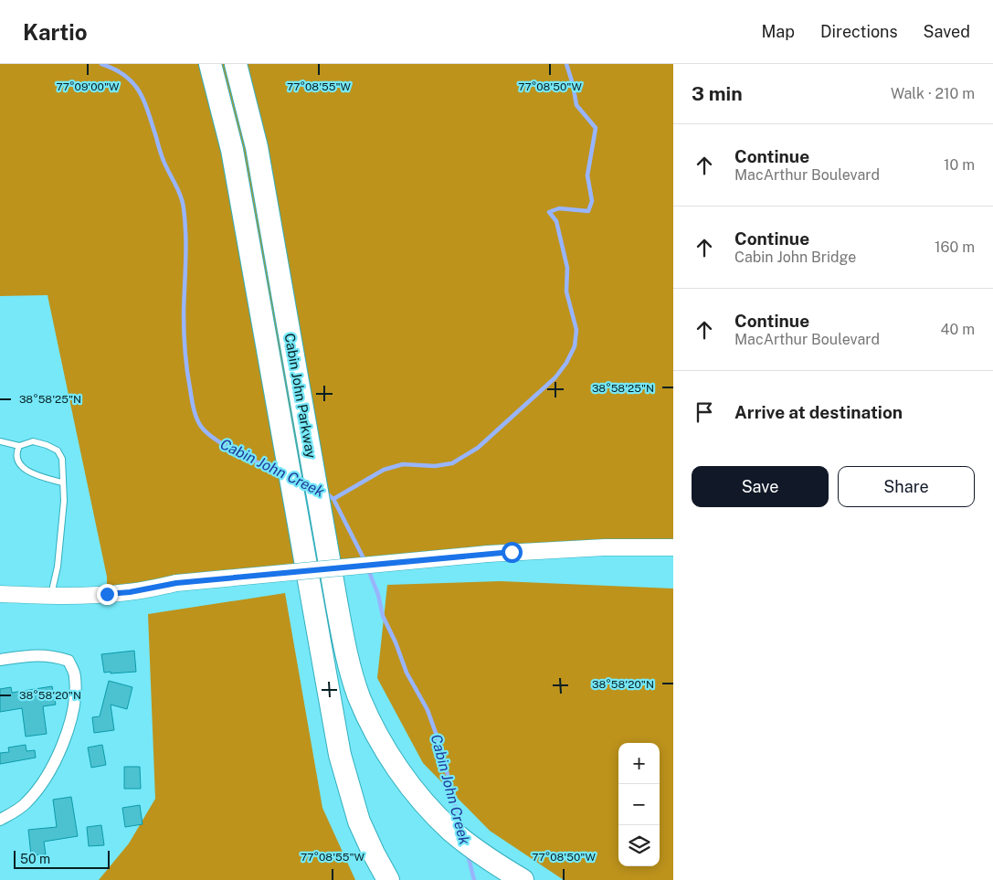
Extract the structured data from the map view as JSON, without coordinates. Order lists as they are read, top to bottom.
{
  "streets": {
    "highway": ["Cabin John Parkway"]
  },
  "water": ["Cabin John Creek"],
  "scale_bar": "50 m",
  "page": {
    "header": "Kartio",
    "nav": ["Map", "Directions", "Saved"],
    "heading": ["3 min", "Walk · 210 m"],
    "list": [
      ["Continue", "MacArthur Boulevard", "10 m"],
      ["Continue", "Cabin John Bridge", "160 m"],
      ["Continue", "MacArthur Boulevard", "40 m"],
      "Arrive at destination"
    ],
    "buttons": ["Save", "Share"],
    "map_buttons": ["+", "−"],
    "scale": "50 m"
  },
  "coordinates": [
    "77°09'00\"W",
    "77°08'55\"W",
    "77°08'50\"W",
    "38°58'25\"N",
    "38°58'20\"N"
  ]
}
